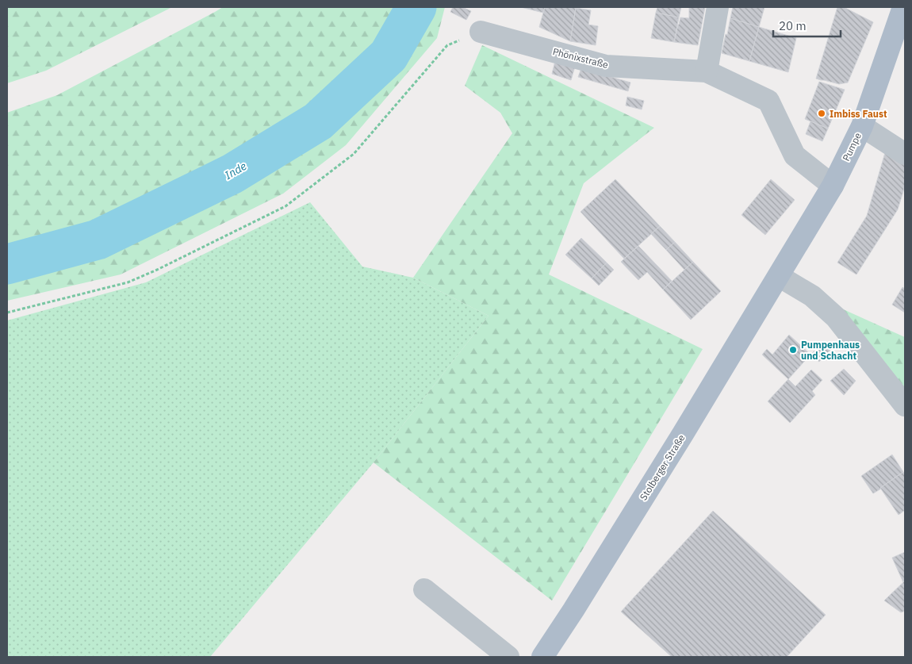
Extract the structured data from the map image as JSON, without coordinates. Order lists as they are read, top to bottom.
{
  "streets": {
    "main road": ["Pumpe", "Stolberger Straße"],
    "street": ["Phönixstraße"]
  },
  "crossings": [
    ["Phönixstraße", "Pumpe"],
    ["Pumpe", "Stolberger Straße"]
  ],
  "water": ["Inde"],
  "places": ["Imbiss Faust", "Pumpenhaus und Schacht"],
  "scale_bar": "20 m"
}
